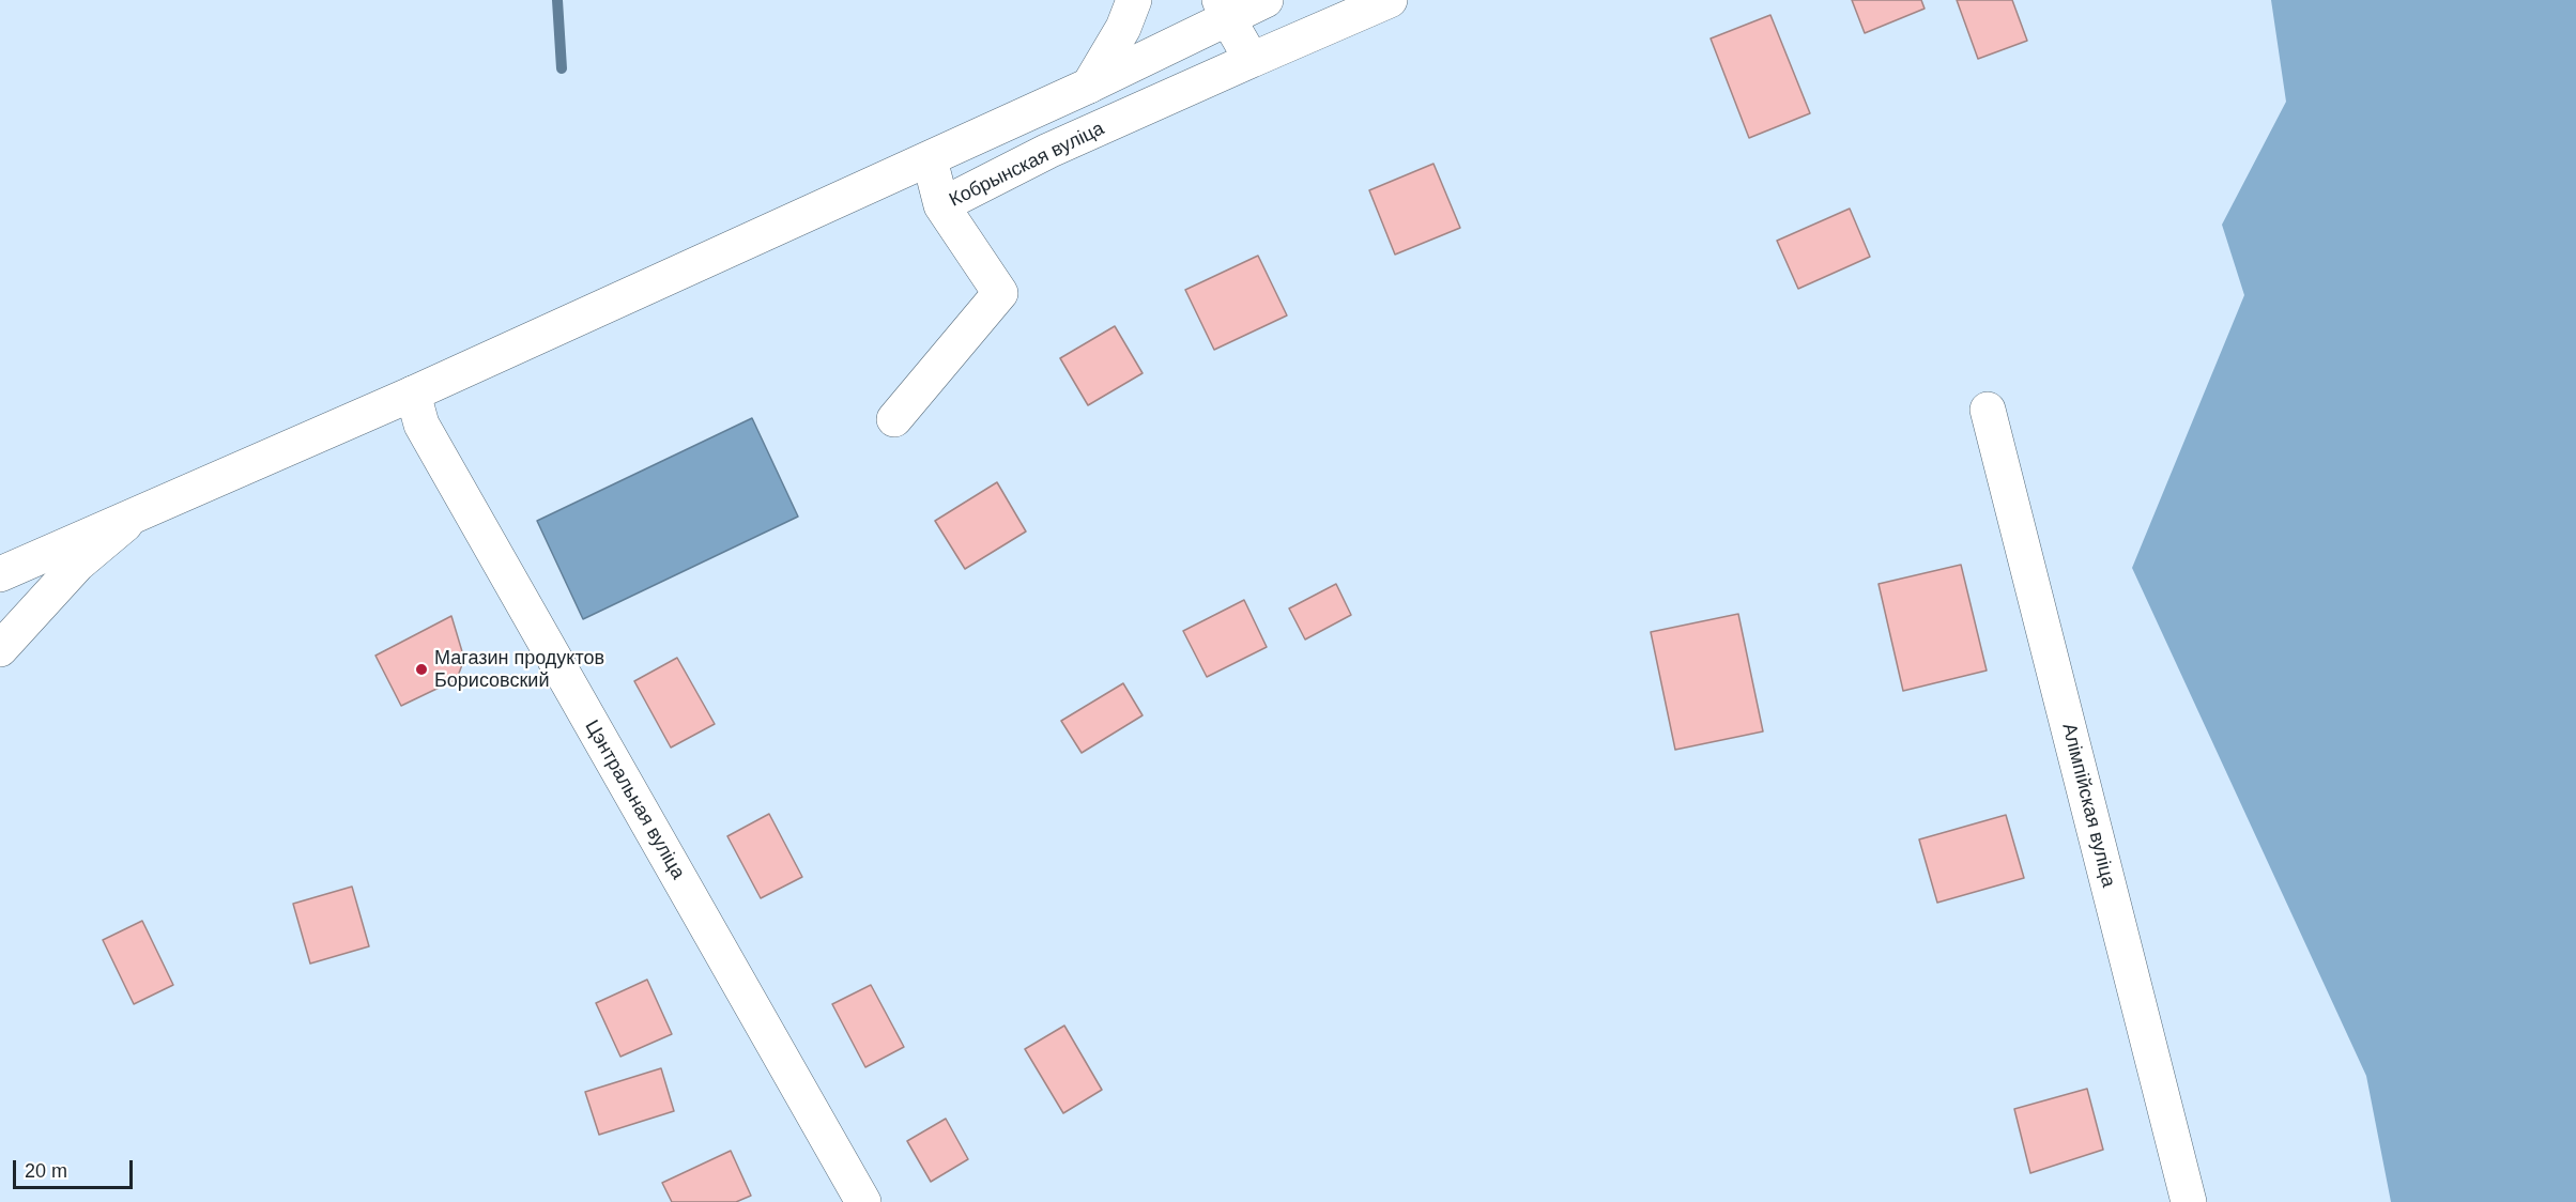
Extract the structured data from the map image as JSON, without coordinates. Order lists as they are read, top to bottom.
{
  "streets": {
    "main road": ["Кобрынская вуліца", "Цэнтральная вуліца", "Алімпійская вуліца"]
  },
  "places": ["Магазин продуктов Борисовский"],
  "scale_bar": "20 m"
}
